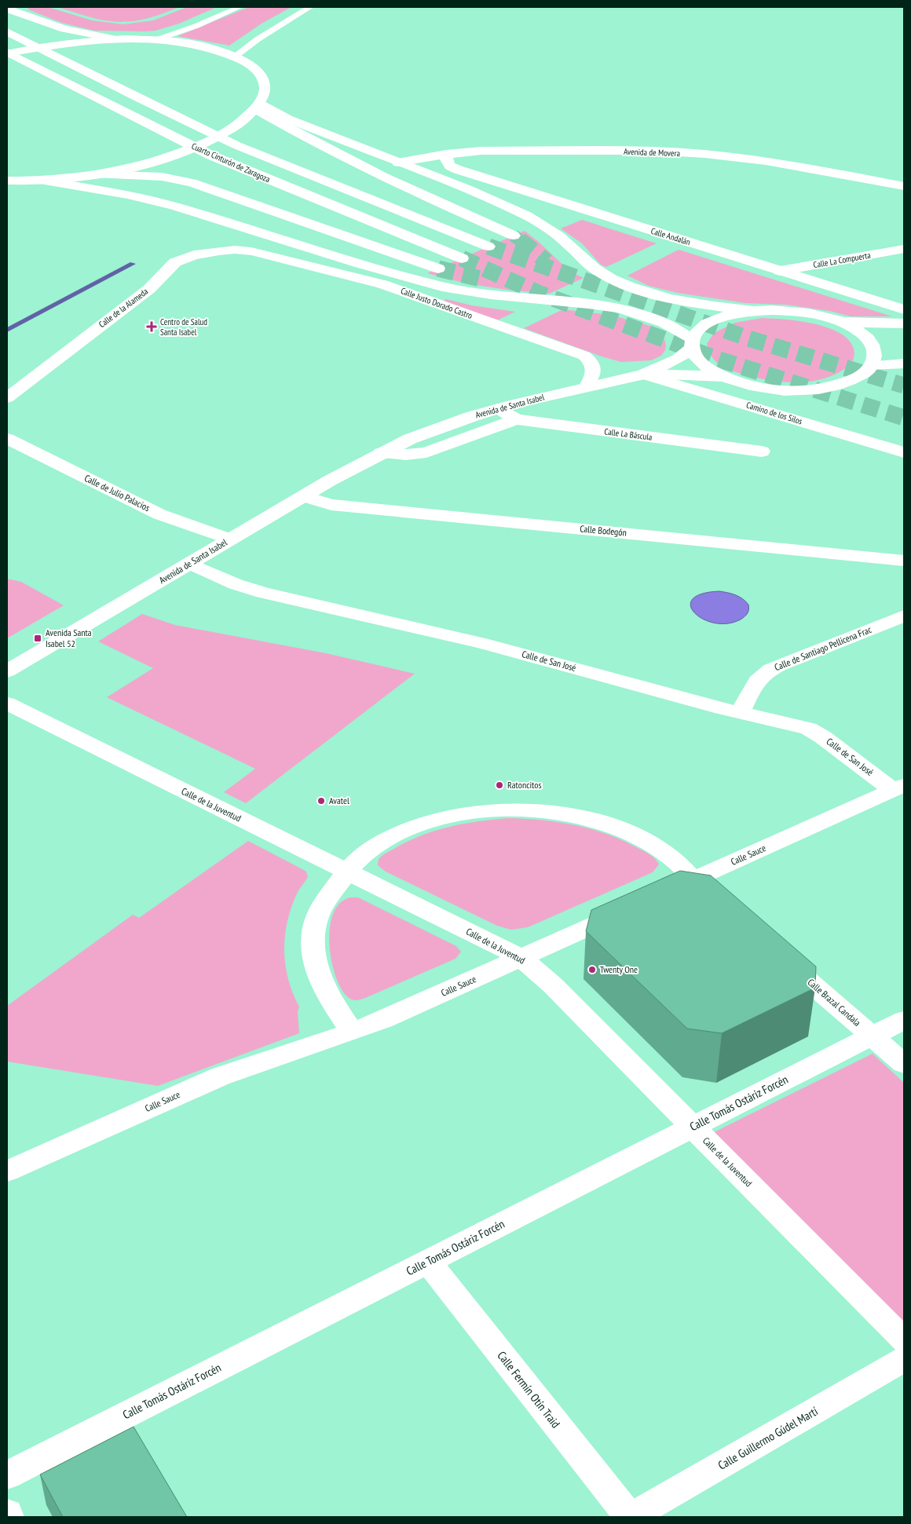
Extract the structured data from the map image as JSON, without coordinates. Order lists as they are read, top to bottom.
{
  "streets": {
    "main road": [
      "Avenida de Movera",
      "Cuarto Cinturón de Zaragoza",
      "Calle Andalán",
      "Calle La Compuerta",
      "Calle Justo Dorado Castro",
      "Calle de la Alameda",
      "Avenida de Santa Isabel",
      "Camino de los Silos",
      "Calle La Báscula",
      "Calle de Julio Palacios",
      "Calle Bodegón",
      "Calle de Santiago Pellicena Frac",
      "Calle de San José",
      "Calle de la Juventud",
      "Calle Sauce",
      "Calle Brazal Candala",
      "Calle Tomás Ostáriz Forcén",
      "Calle Fermín Otín Traid",
      "Calle Guillermo Gúdel Martí"
    ]
  },
  "crossings": [
    ["Avenida de Movera", "Calle Andalán"],
    ["Calle Andalán", "Calle La Compuerta"],
    ["Calle Justo Dorado Castro", "Calle de la Alameda"],
    ["Calle Justo Dorado Castro", "Avenida de Santa Isabel"],
    ["Avenida de Santa Isabel", "Camino de los Silos"],
    ["Avenida de Santa Isabel", "Calle La Báscula"],
    ["Avenida de Santa Isabel", "Calle de Julio Palacios"],
    ["Avenida de Santa Isabel", "Calle Bodegón"],
    ["Avenida de Santa Isabel", "Calle de San José"],
    ["Calle de Santiago Pellicena Frac", "Calle de San José"],
    ["Calle de San José", "Calle Sauce"],
    ["Calle de la Juventud", "Calle Sauce"],
    ["Calle de la Juventud", "Calle Tomás Ostáriz Forcén"],
    ["Calle Brazal Candala", "Calle Tomás Ostáriz Forcén"],
    ["Calle Tomás Ostáriz Forcén", "Calle Fermín Otín Traid"],
    ["Calle Fermín Otín Traid", "Calle Guillermo Gúdel Martí"]
  ],
  "places": {
    "health": ["Centro de Salud Santa Isabel"],
    "transit": ["Avenida Santa Isabel 52"],
    "other": ["Ratoncitos", "Avatel", "Twenty One"]
  }
}
